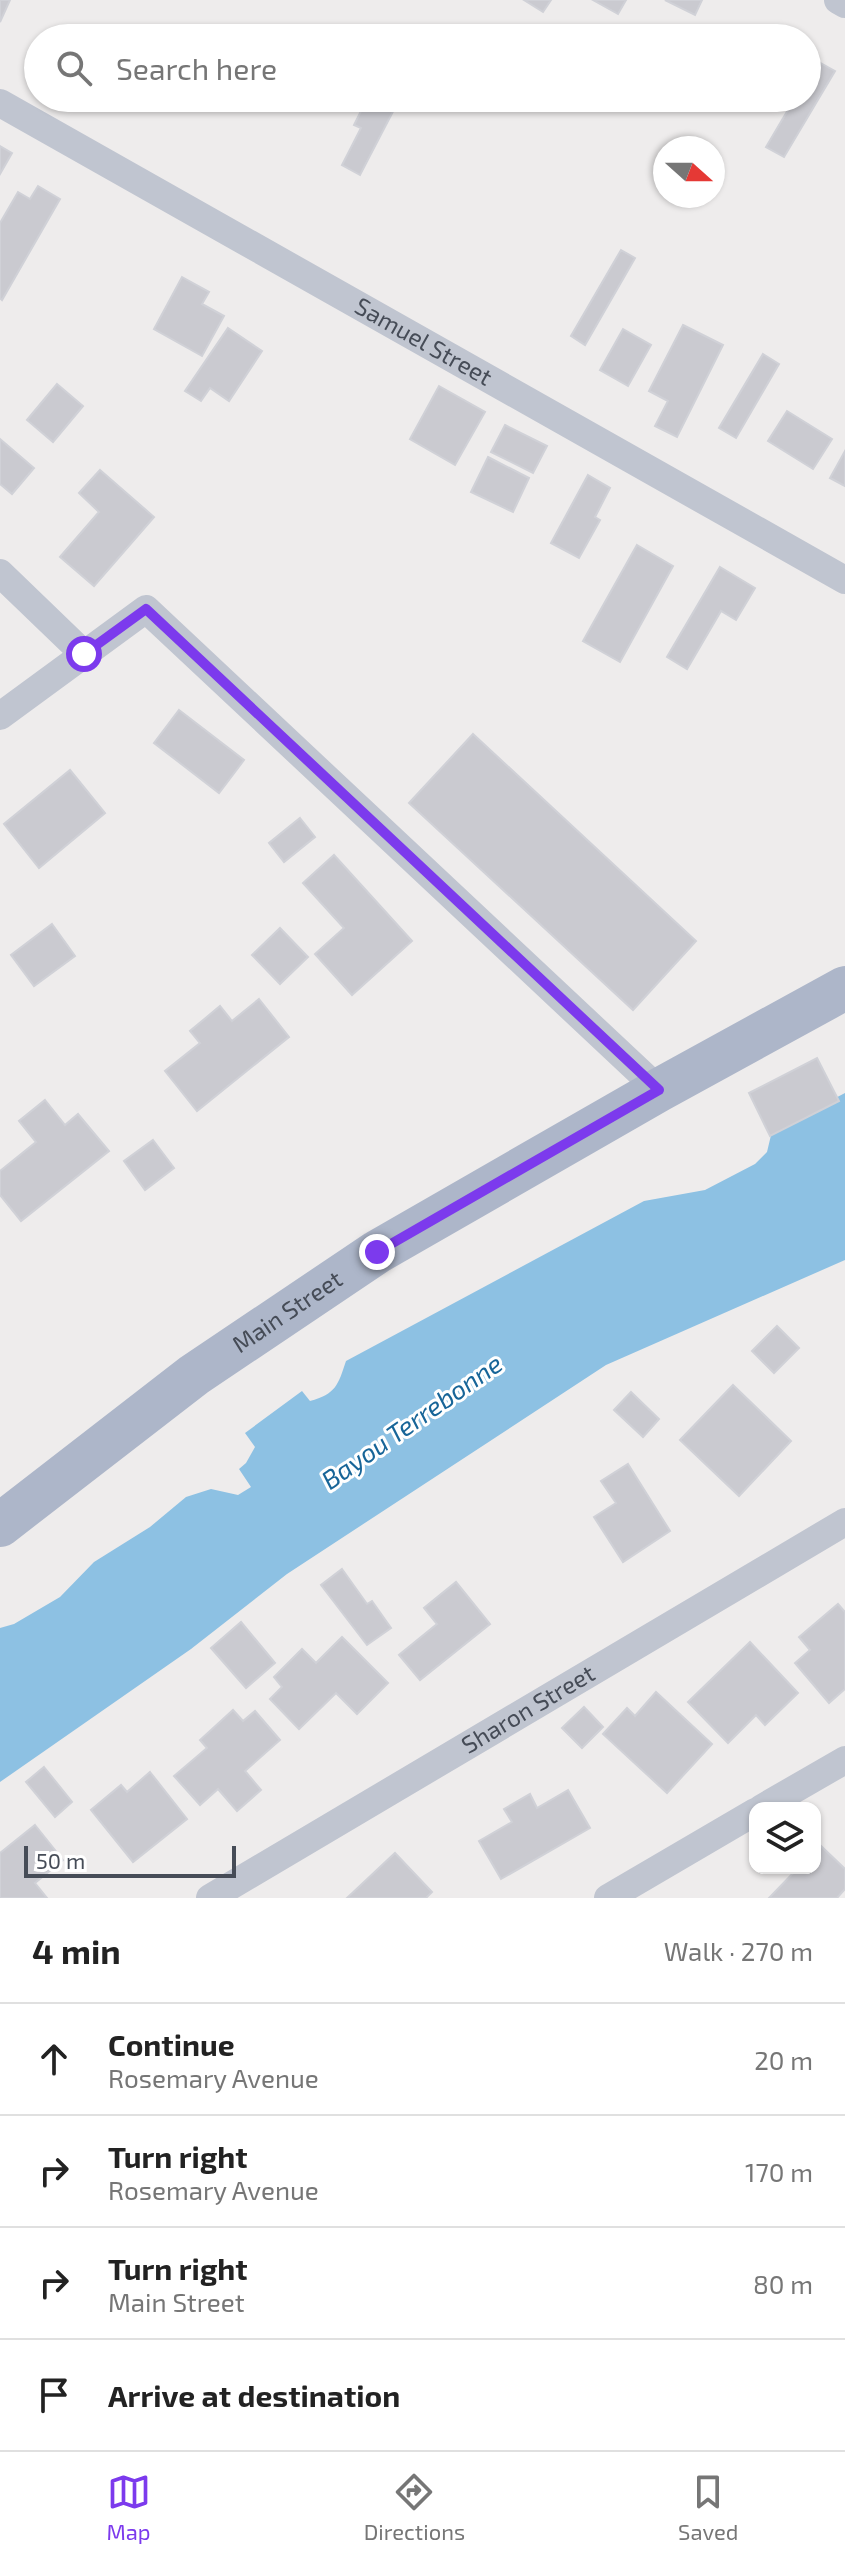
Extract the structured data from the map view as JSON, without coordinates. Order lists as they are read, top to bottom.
{
  "streets": {
    "main road": ["Main Street"],
    "street": ["Samuel Street", "Sharon Street"]
  },
  "water": ["Bayou Terrebonne"],
  "scale_bar": "50 m",
  "north": "right",
  "page": {
    "search": "Search here",
    "scale": "50 m",
    "heading": ["4 min", "Walk · 270 m"],
    "list": [
      ["Continue", "Rosemary Avenue", "20 m"],
      ["Turn right", "Rosemary Avenue", "170 m"],
      ["Turn right", "Main Street", "80 m"],
      "Arrive at destination"
    ],
    "nav": ["Map", "Directions", "Saved"]
  }
}
